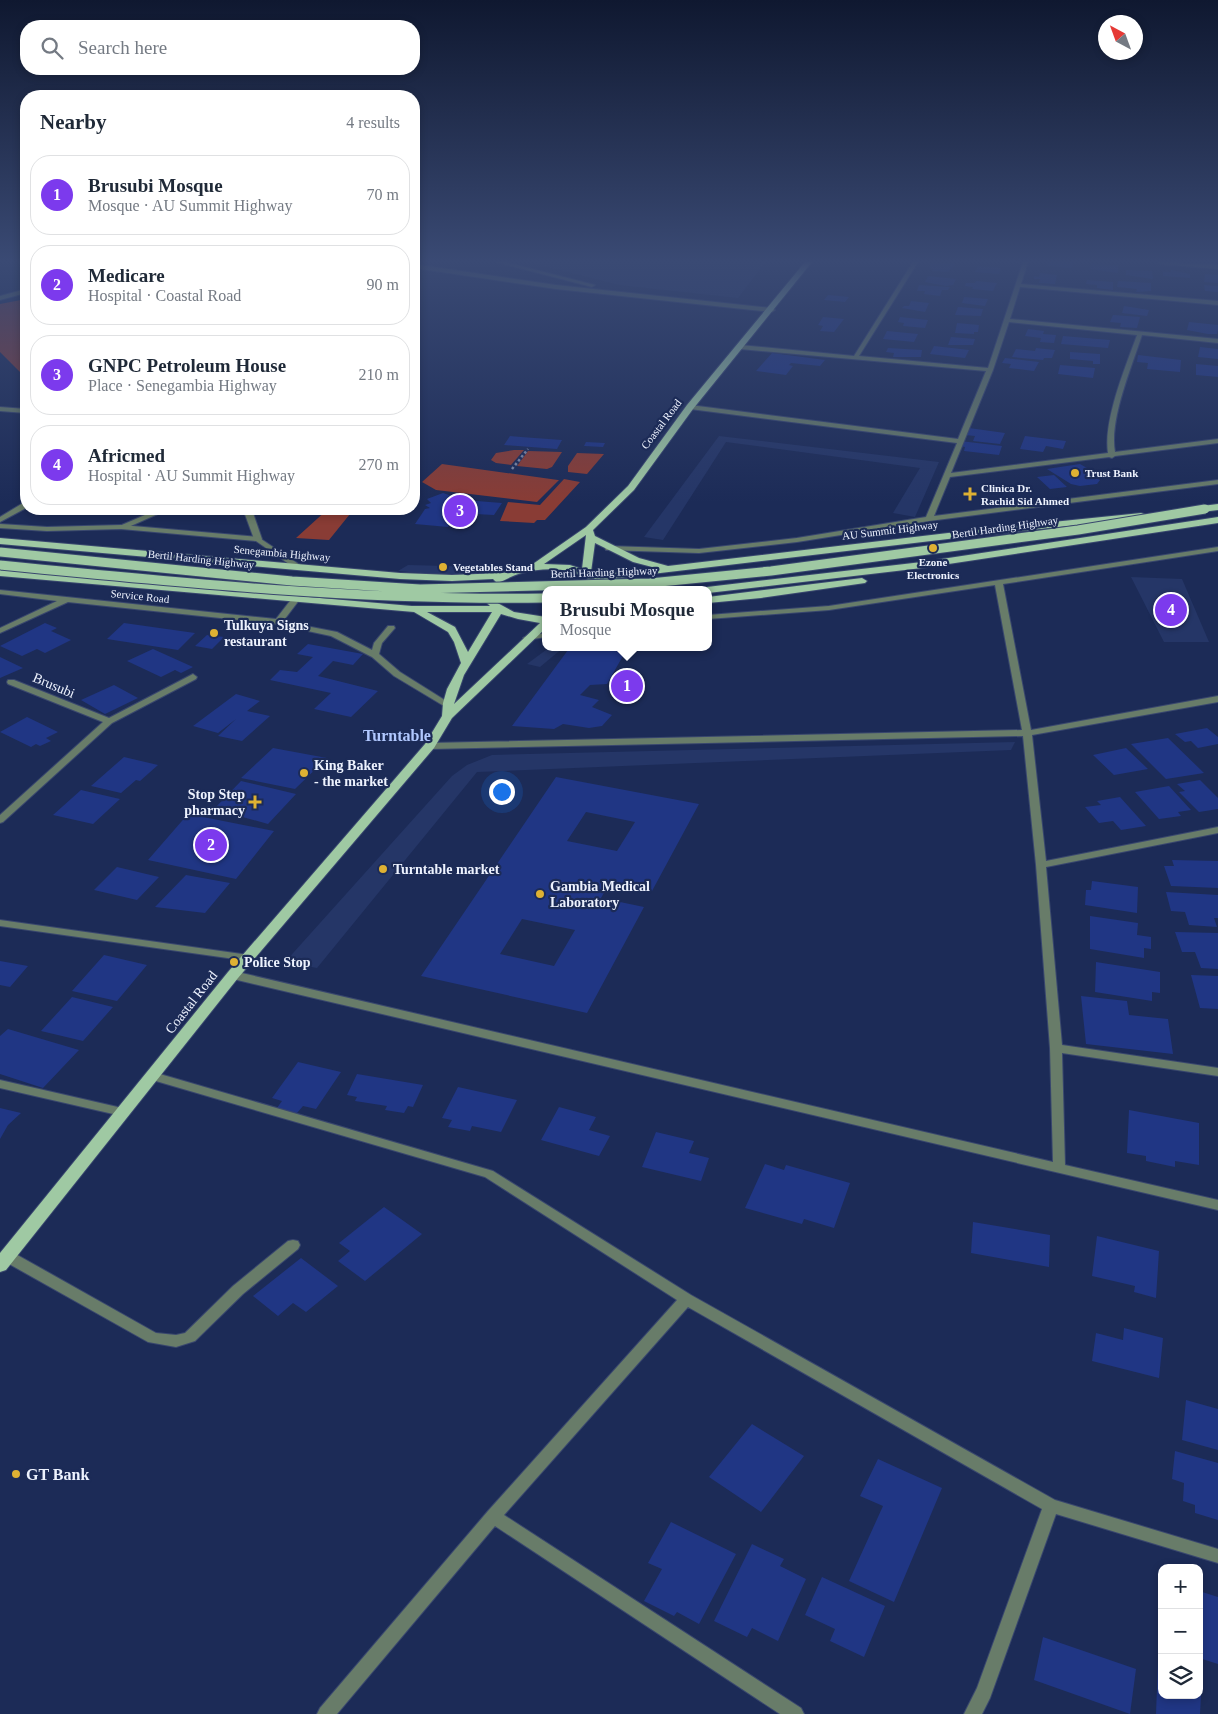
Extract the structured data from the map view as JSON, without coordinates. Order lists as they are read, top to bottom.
{
  "streets": {
    "main road": [
      "Coastal Road",
      "Bertil Harding Highway",
      "AU Summit Highway",
      "Senegambia Highway"
    ],
    "street": ["Service Road", "Brusubi"]
  },
  "crossings": [
    ["Coastal Road", "AU Summit Highway"],
    ["Coastal Road", "Senegambia Highway"],
    ["Coastal Road", "Service Road"],
    ["Bertil Harding Highway", "AU Summit Highway"],
    ["AU Summit Highway", "Senegambia Highway"]
  ],
  "districts": ["Turntable"],
  "places": {
    "other": [
      "Trust Bank",
      "Ezone Electronics",
      "Vegetables Stand",
      "Tulkuya Signs restaurant",
      "King Baker - the market",
      "Turntable market",
      "Gambia Medical Laboratory",
      "Police Stop",
      "GT Bank"
    ],
    "health": ["Clinica Dr. Rachid Sid Ahmed", "Stop Step pharmacy"]
  },
  "north": "top left",
  "page": {
    "search": "Search here",
    "heading": ["Nearby", "4 results"],
    "list": [
      {
        "mark": "1",
        "name": "Brusubi Mosque",
        "note": "Mosque · AU Summit Highway",
        "value": "70 m"
      },
      {
        "mark": "2",
        "name": "Medicare",
        "note": "Hospital · Coastal Road",
        "value": "90 m"
      },
      {
        "mark": "3",
        "name": "GNPC Petroleum House",
        "note": "Place · Senegambia Highway",
        "value": "210 m"
      },
      {
        "mark": "4",
        "name": "Africmed",
        "note": "Hospital · AU Summit Highway",
        "value": "270 m"
      }
    ],
    "pins": [
      "3",
      "4",
      "1",
      "2"
    ],
    "popup": ["Brusubi Mosque", "Mosque"],
    "map_buttons": ["+", "−"]
  }
}
